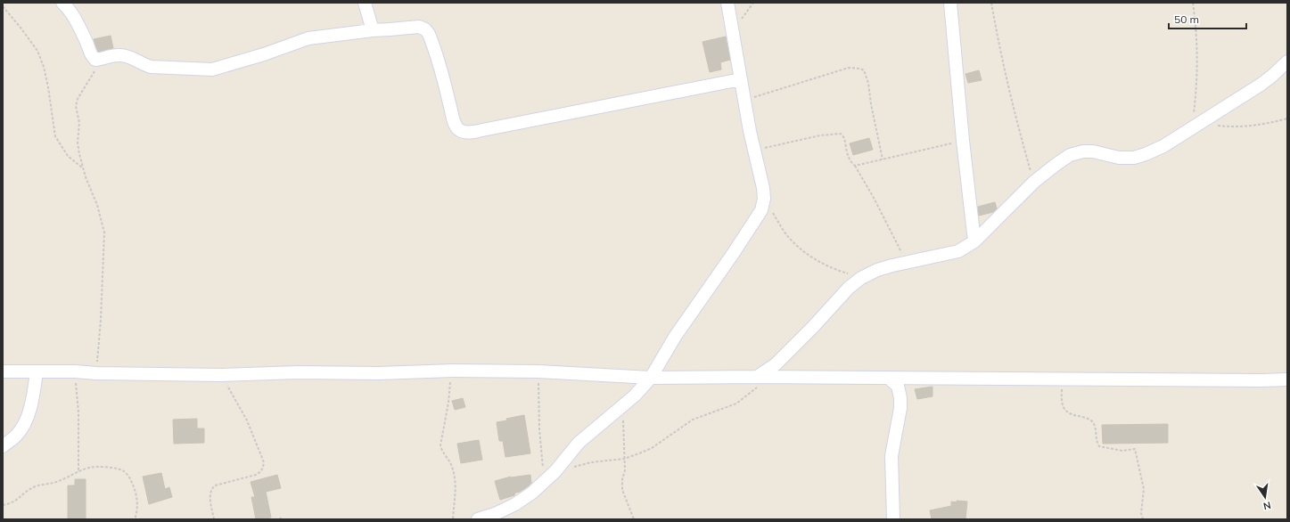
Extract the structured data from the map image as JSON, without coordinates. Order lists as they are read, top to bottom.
{
  "scale_bar": "50 m",
  "north": "bottom"
}
